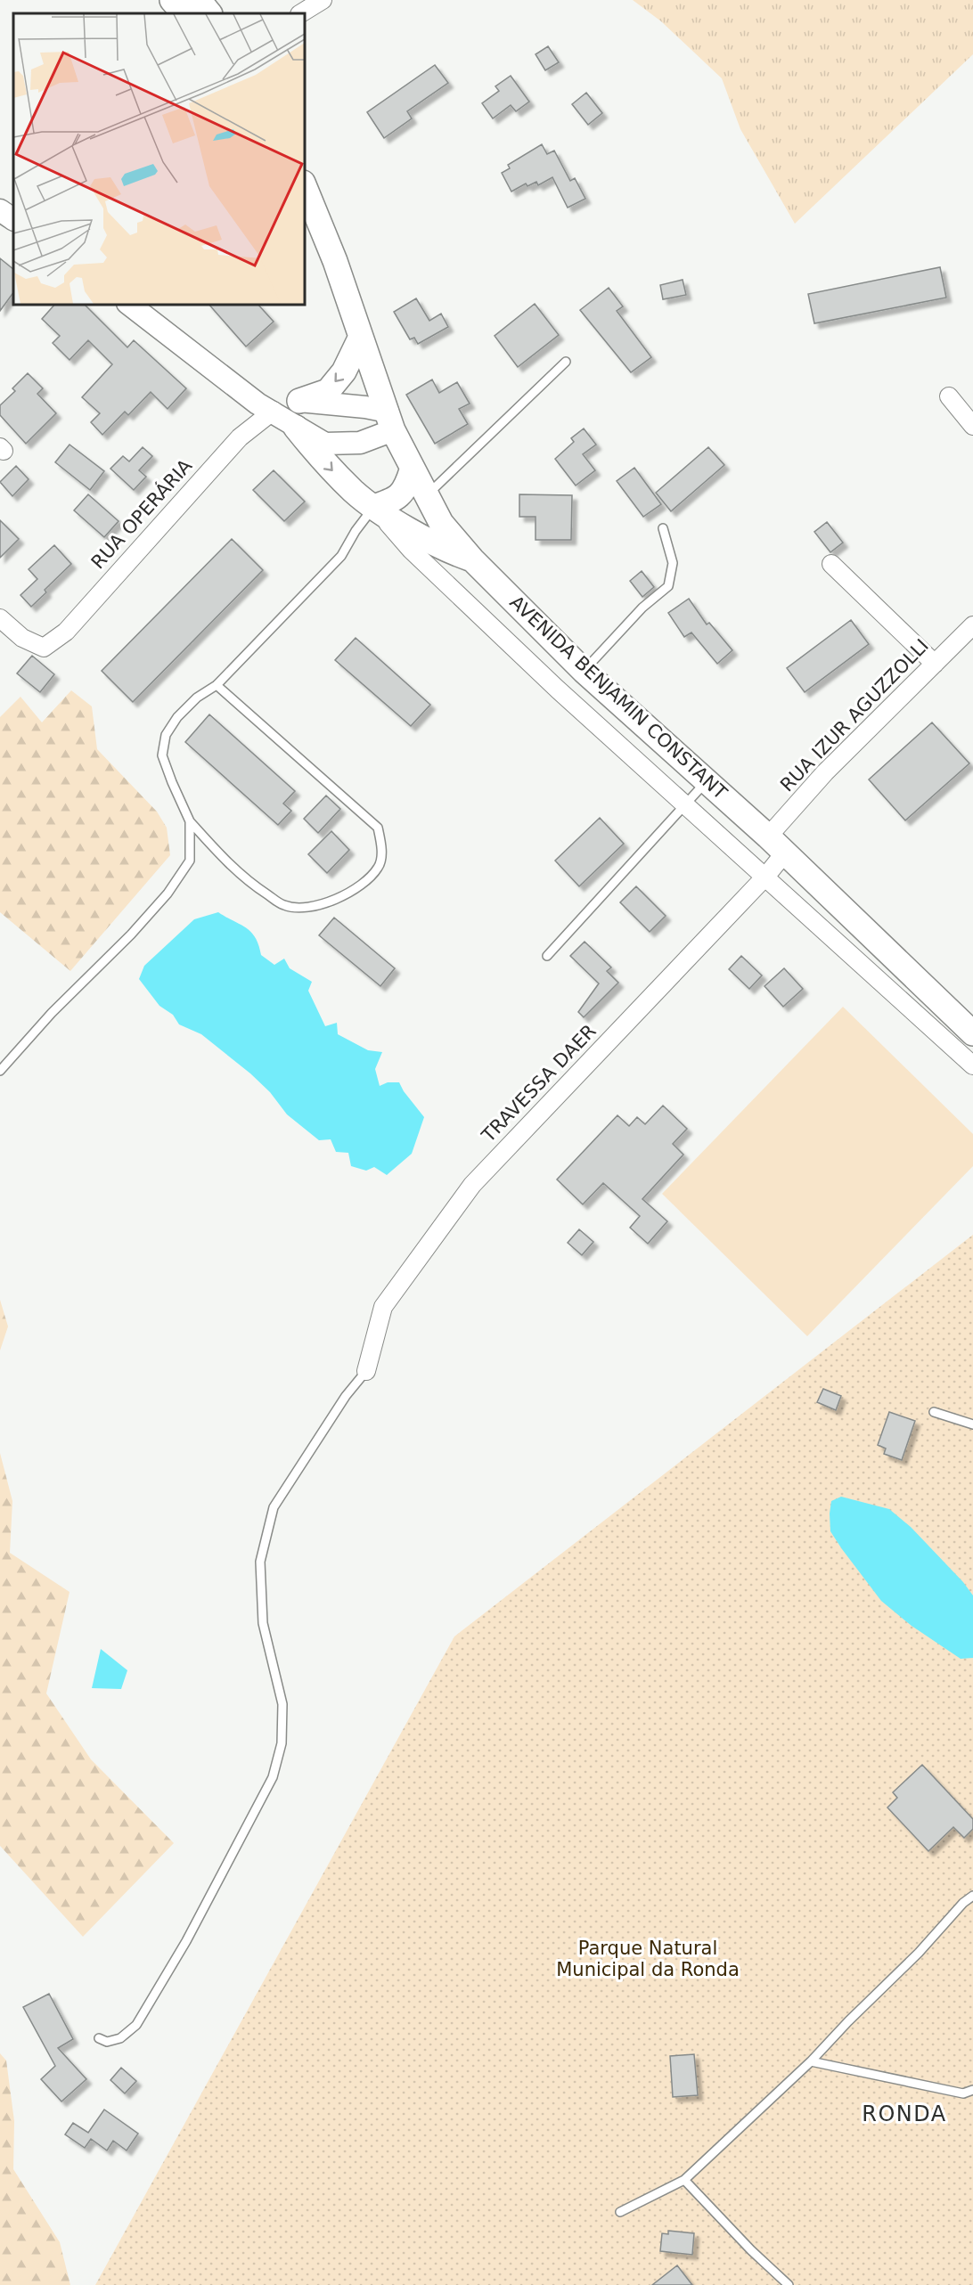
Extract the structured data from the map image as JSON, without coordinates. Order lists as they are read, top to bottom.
{
  "streets": {
    "main road": ["AVENIDA BENJAMIN CONSTANT"],
    "street": ["RUA OPERÁRIA", "RUA IZUR AGUZZOLLI", "TRAVESSA DAER"]
  },
  "crossings": [
    ["AVENIDA BENJAMIN CONSTANT", "RUA IZUR AGUZZOLLI"],
    ["AVENIDA BENJAMIN CONSTANT", "TRAVESSA DAER"],
    ["RUA IZUR AGUZZOLLI", "TRAVESSA DAER"]
  ],
  "districts": ["RONDA"],
  "parks": ["Parque Natural Municipal da Ronda"]
}
